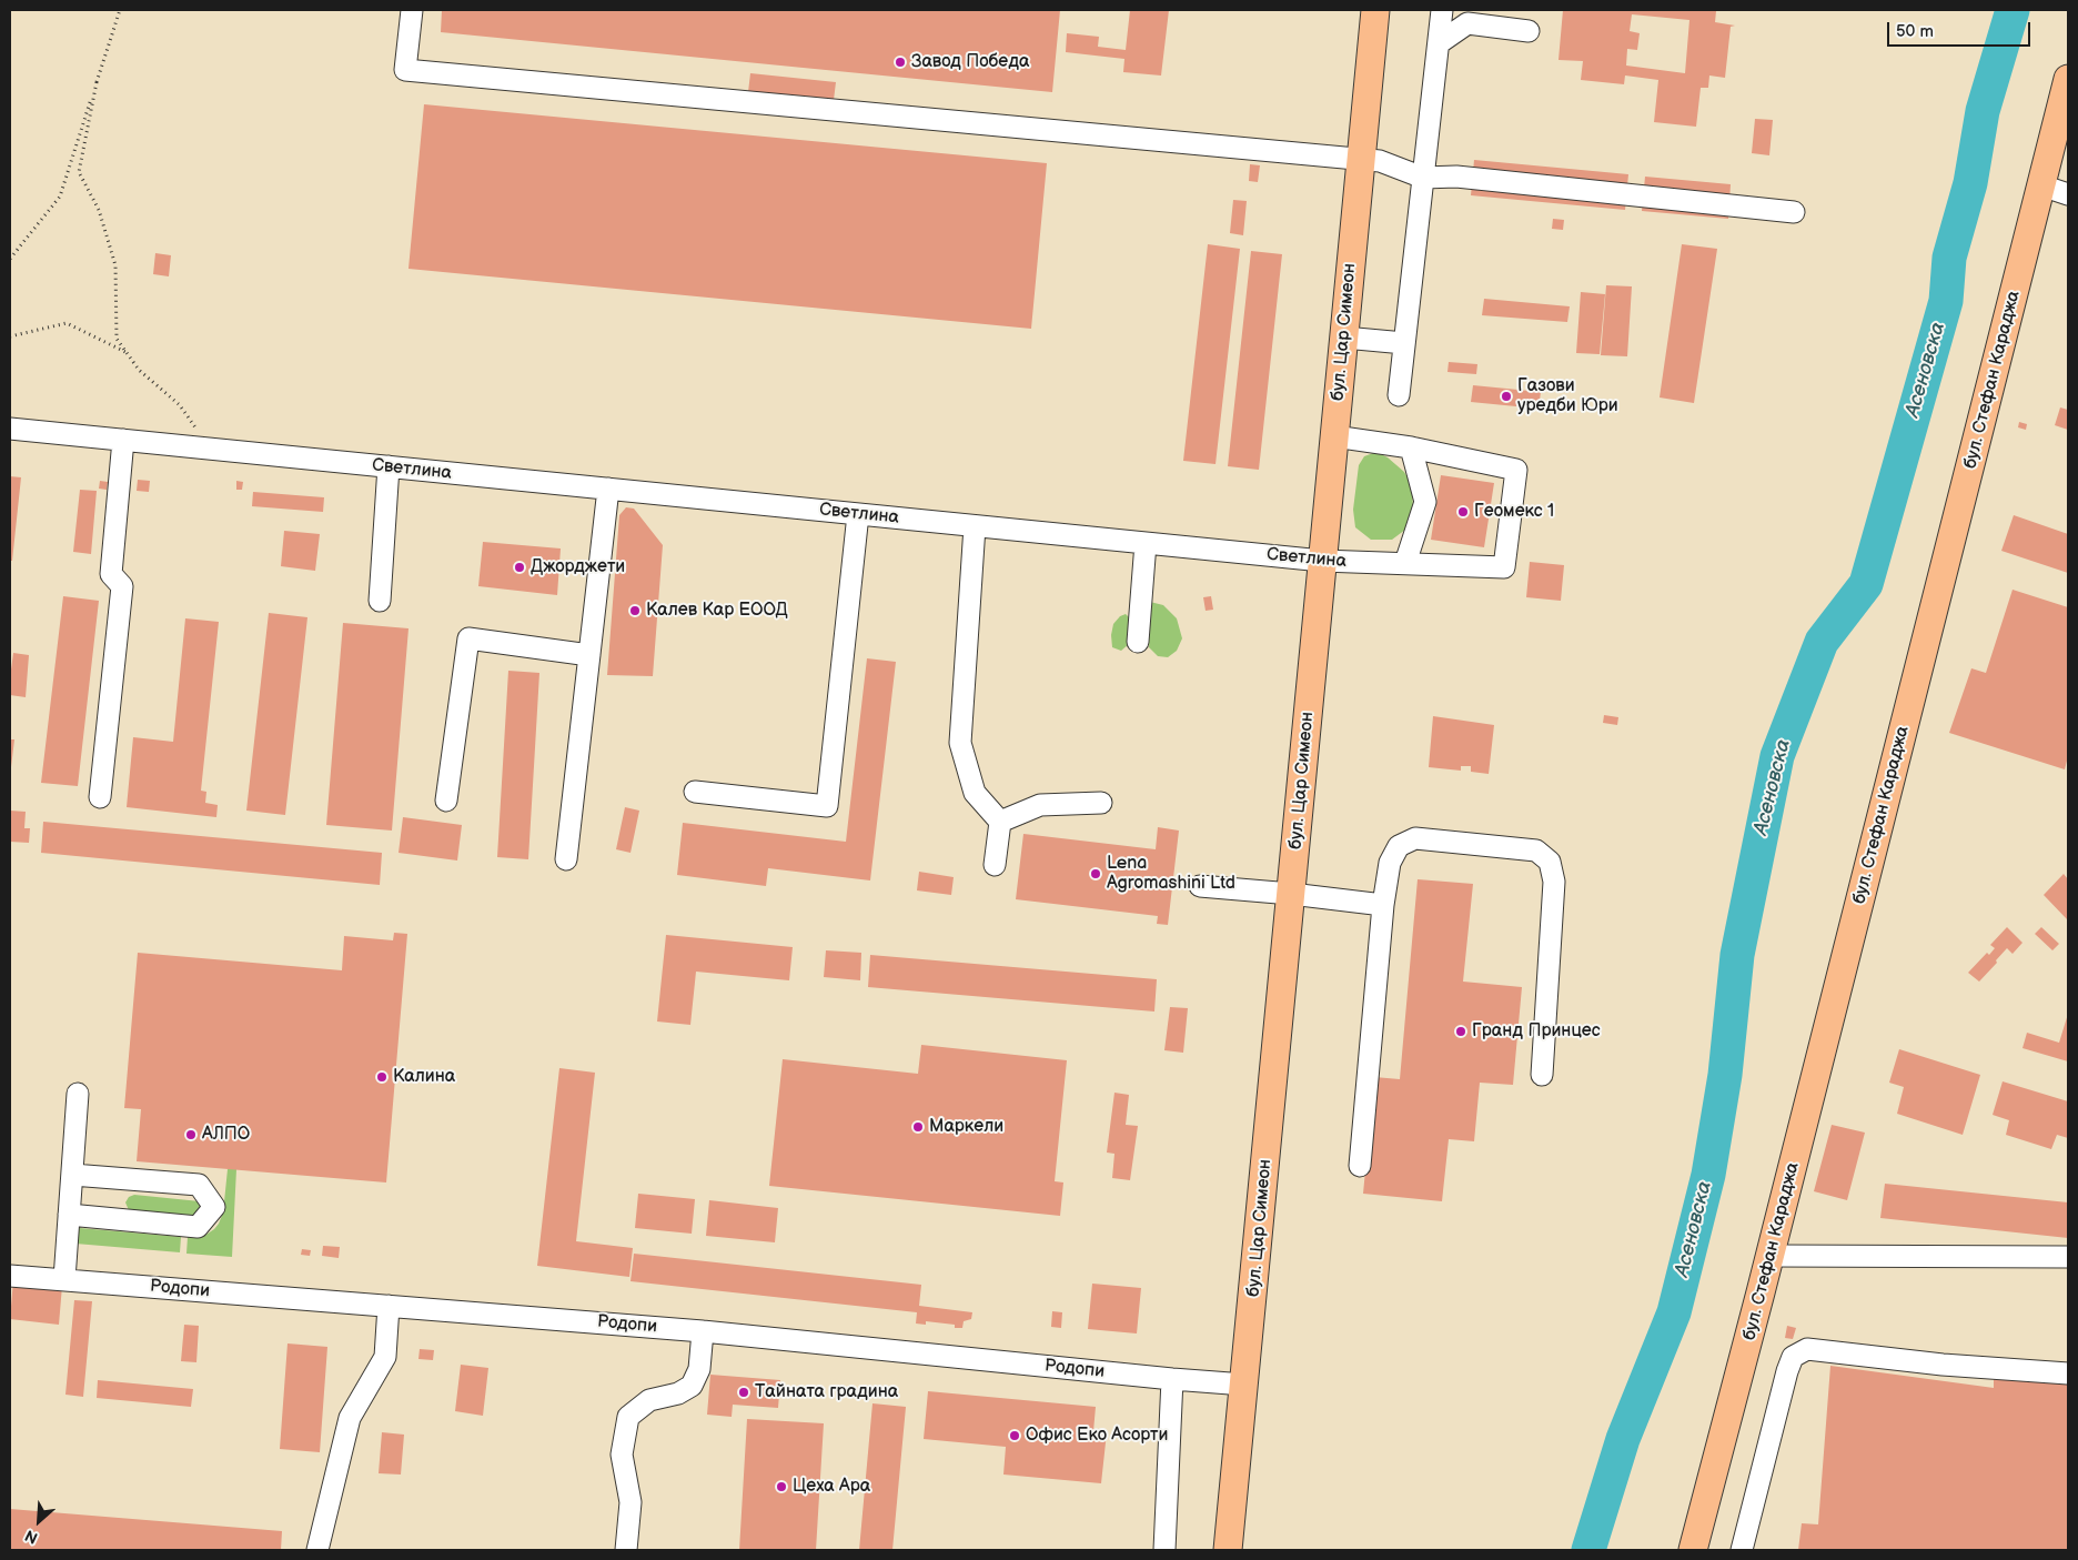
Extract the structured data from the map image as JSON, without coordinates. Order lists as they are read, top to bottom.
{
  "streets": {
    "main road": ["бул. Цар Симеон", "бул. Стефан Караджа"],
    "street": ["Светлина", "Родопи"]
  },
  "crossings": [
    ["бул. Цар Симеон", "Светлина"],
    ["бул. Цар Симеон", "Родопи"]
  ],
  "water": ["Асеновска"],
  "places": [
    "Завод Победа",
    "Газови уредби Юри",
    "Геомекс 1",
    "Джорджети",
    "Калев Кар ЕООД",
    "Lena Agromashini Ltd",
    "Гранд Принцес",
    "Калина",
    "Маркели",
    "АЛПО",
    "Тайната градина",
    "Офис Еко Асорти",
    "Цеха Ара"
  ],
  "scale_bar": "50 m",
  "north": "bottom left"
}
